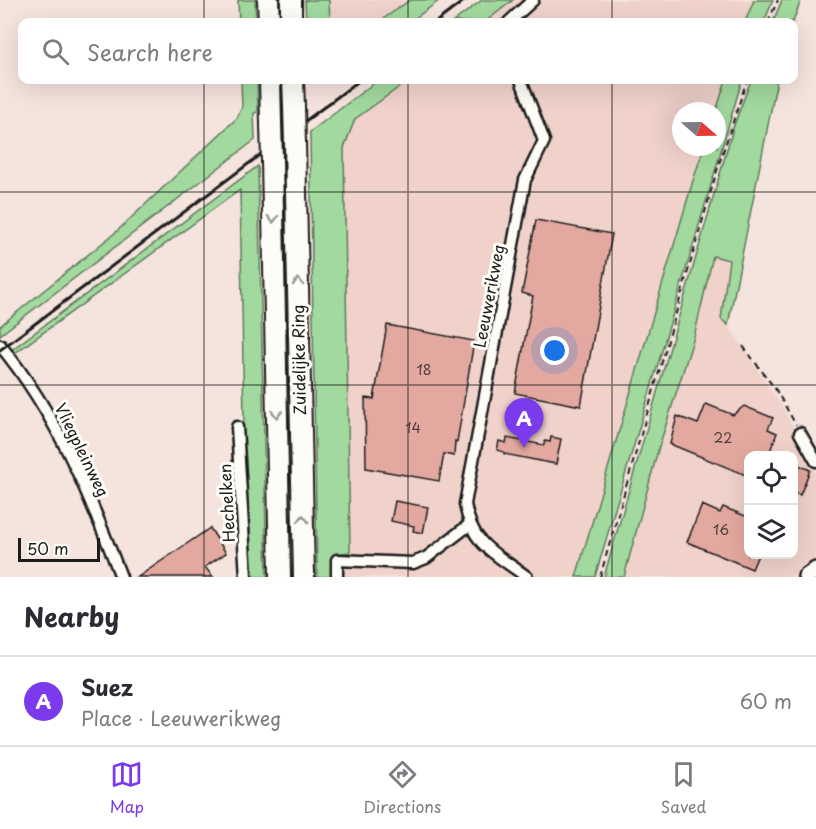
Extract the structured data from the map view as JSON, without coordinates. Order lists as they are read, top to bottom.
{
  "streets": {
    "highway": ["Zuidelijke Ring"],
    "street": ["Leeuwerikweg", "Vliegpleinweg", "Hechelken"]
  },
  "house_numbers": [
    "18",
    "14",
    "22",
    "16"
  ],
  "scale_bar": "50 m",
  "north": "right",
  "page": {
    "search": "Search here",
    "pins": "A",
    "scale": "50 m",
    "heading": "Nearby",
    "list": [
      {
        "mark": "A",
        "name": "Suez",
        "note": "Place · Leeuwerikweg",
        "value": "60 m"
      }
    ],
    "nav": ["Map", "Directions", "Saved"]
  }
}
